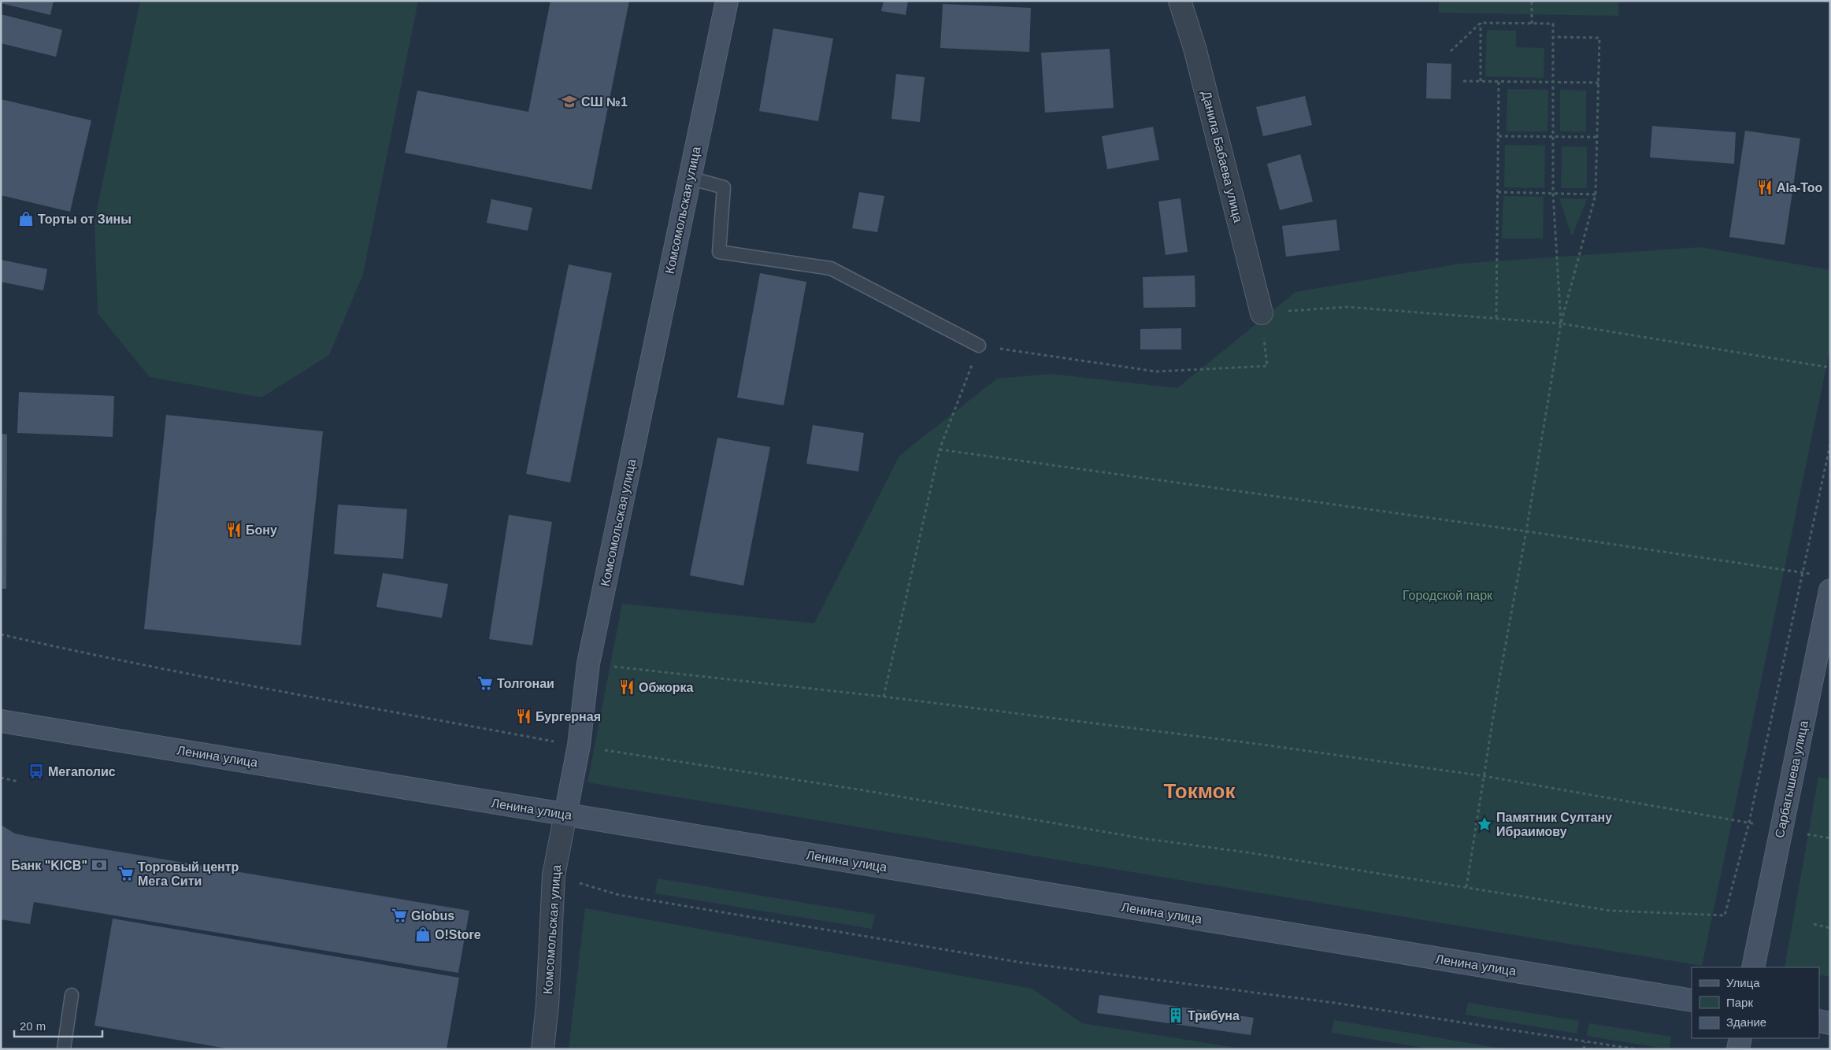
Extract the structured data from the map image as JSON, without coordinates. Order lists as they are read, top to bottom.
{
  "streets": {
    "main road": ["Комсомольская улица", "Ленина улица", "Сарбагышева улица"],
    "street": ["Данила Бабаева улица"]
  },
  "crossings": [
    ["Комсомольская улица", "Ленина улица"]
  ],
  "districts": ["Токмок"],
  "parks": ["Городской парк"],
  "places": {
    "school or university": ["СШ №1"],
    "restaurant": [
      "Ala-Too",
      "Бону",
      "Обжорка",
      "Бургерная"
    ],
    "shop": ["Торты от Зины", "O!Store"],
    "supermarket": ["Толгонаи", "Торговый центр Мега Сити", "Globus"],
    "bus stop": ["Мегаполис"],
    "place": ["Памятник Султану Ибраимову"],
    "bank": ["Банк \"KICB\""],
    "building": ["Трибуна"]
  },
  "legend": ["Улица", "Парк", "Здание"],
  "scale_bar": "20 m"
}
